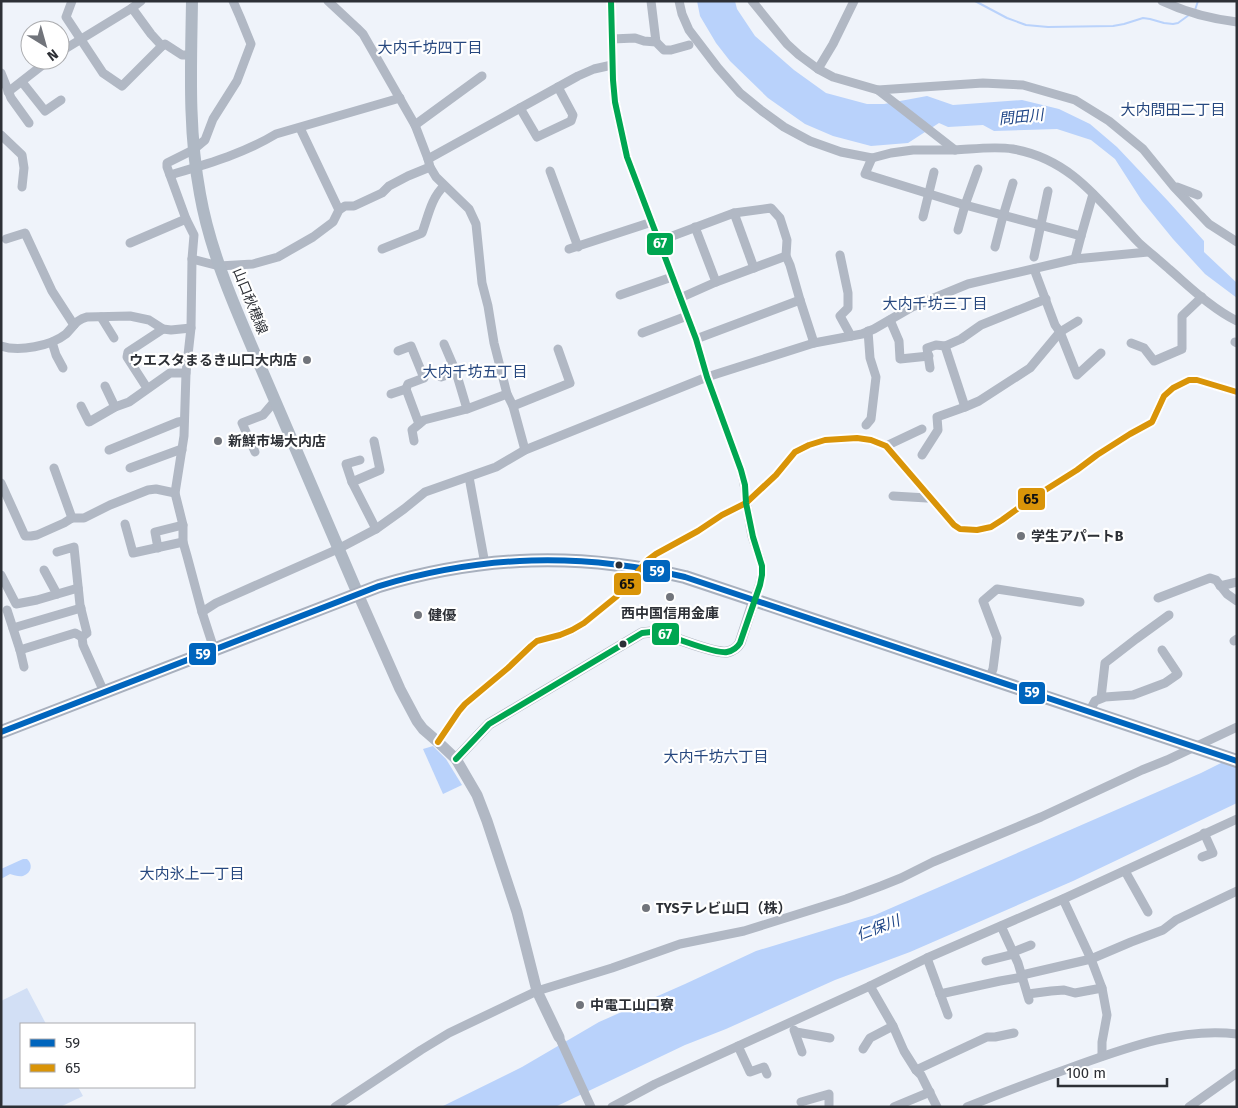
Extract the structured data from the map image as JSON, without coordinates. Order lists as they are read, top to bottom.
{
  "streets": {
    "main road": ["山口秋穂線"]
  },
  "districts": [
    "大内千坊四丁目",
    "大内問田二丁目",
    "大内千坊三丁目",
    "大内千坊五丁目",
    "大内千坊六丁目",
    "大内氷上一丁目"
  ],
  "water": ["問田川", "仁保川"],
  "places": [
    "ウエスタまるき山口大内店",
    "新鮮市場大内店",
    "学生アパートB",
    "西中国信用金庫",
    "健優",
    "TYSテレビ山口（株）",
    "中電工山口寮"
  ],
  "lines": ["transit line 67", "transit line 65", "transit line 59"],
  "legend": ["59", "65"],
  "scale_bar": "100 m",
  "north": "bottom right"
}
